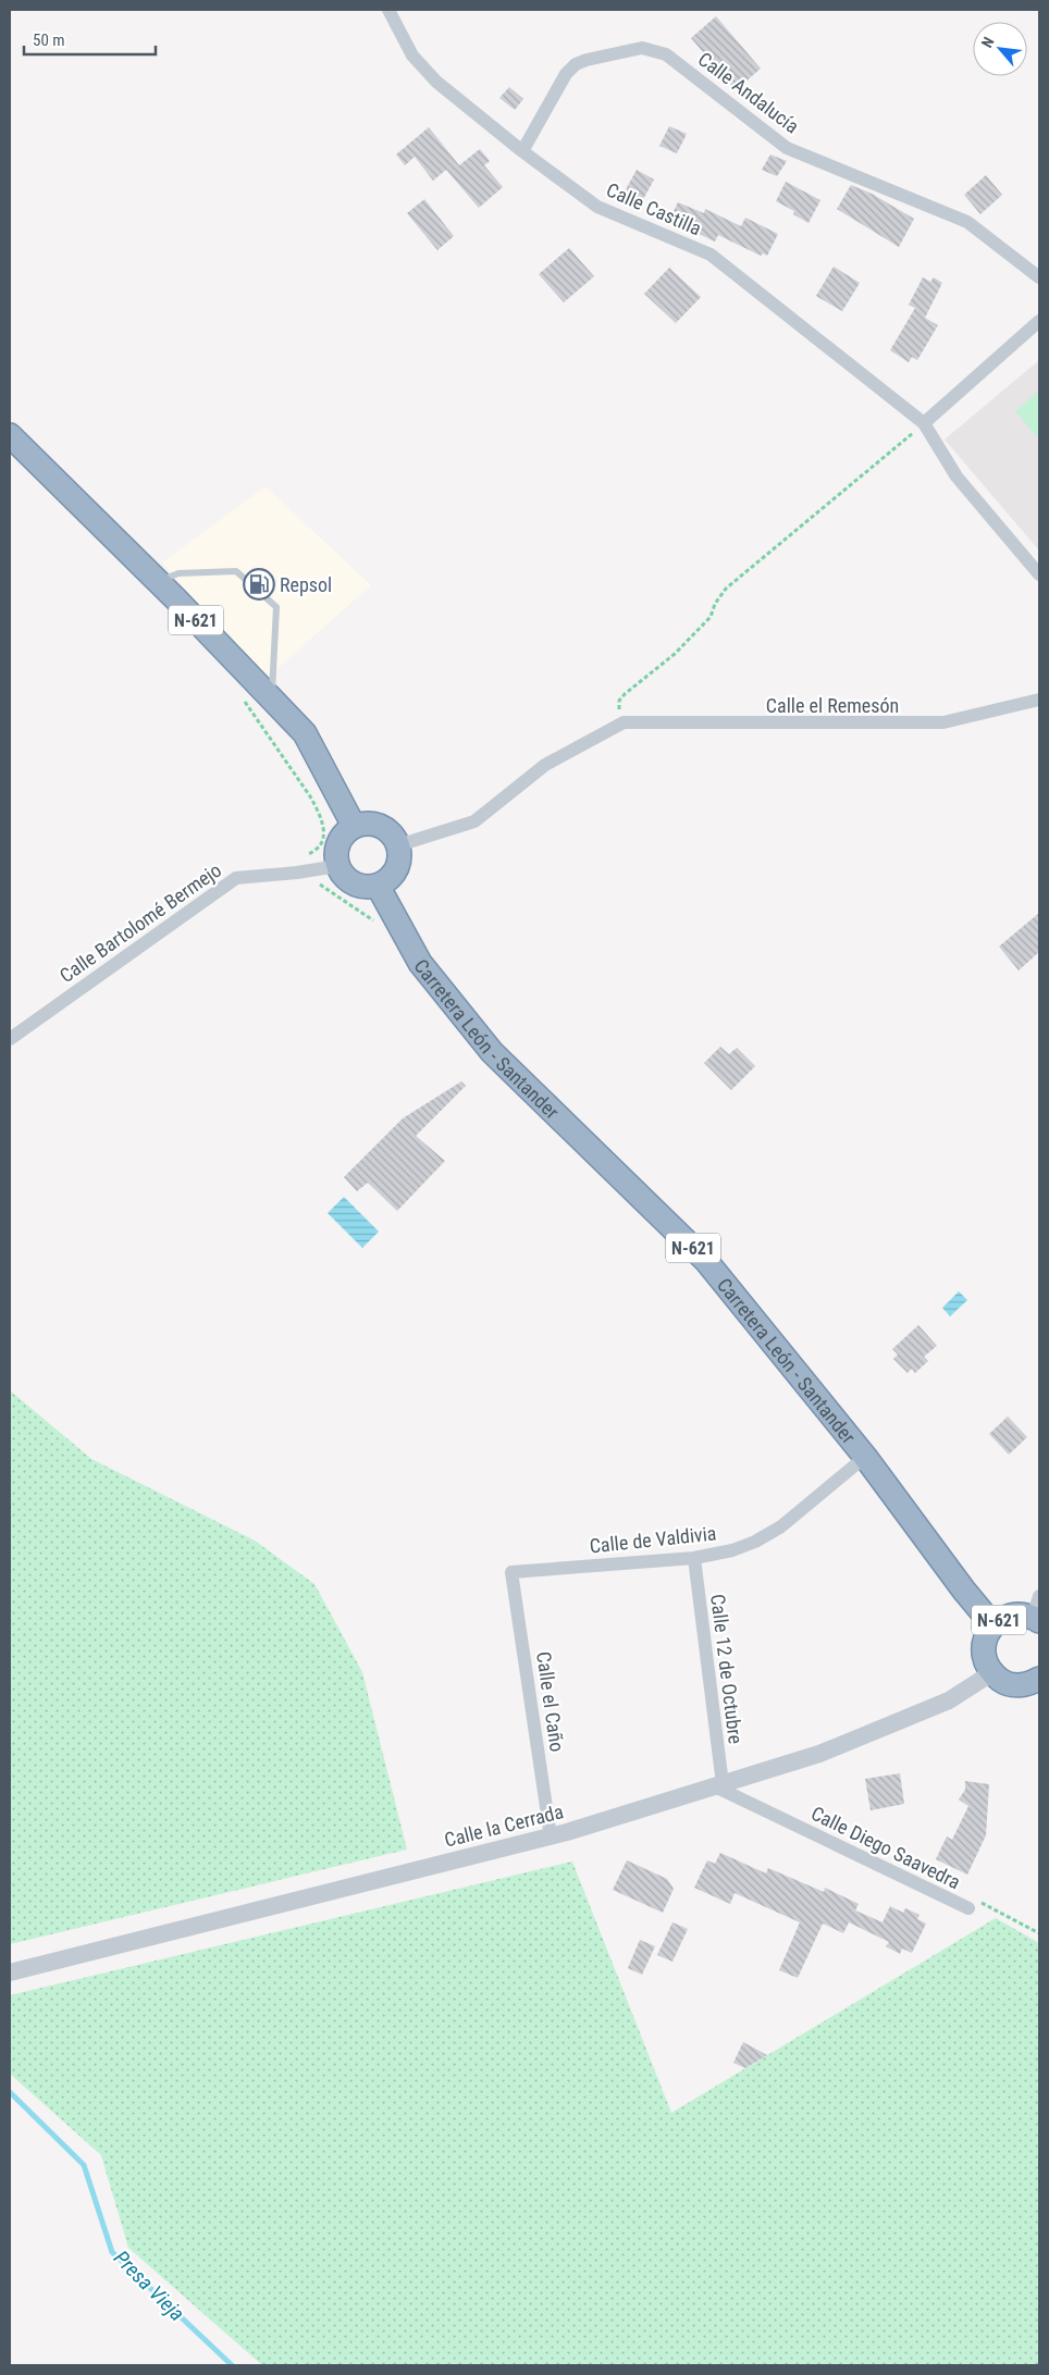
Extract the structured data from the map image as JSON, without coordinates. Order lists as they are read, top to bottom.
{
  "streets": {
    "highway": ["N-621", "Carretera León - Santander"],
    "street": [
      "Calle Andalucía",
      "Calle Castilla",
      "Calle el Remesón",
      "Calle Bartolomé Bermejo",
      "Calle de Valdivia",
      "Calle 12 de Octubre",
      "Calle el Caño",
      "Calle la Cerrada",
      "Calle Diego Saavedra"
    ]
  },
  "crossings": [
    ["Calle Andalucía", "Calle Castilla"],
    ["N-621", "Calle Bartolomé Bermejo"],
    ["N-621", "Carretera León - Santander"],
    ["N-621", "Calle la Cerrada"],
    ["Calle Bartolomé Bermejo", "Carretera León - Santander"],
    ["Carretera León - Santander", "Calle de Valdivia"],
    ["Calle de Valdivia", "Calle 12 de Octubre"],
    ["Calle de Valdivia", "Calle el Caño"],
    ["Calle 12 de Octubre", "Calle la Cerrada"],
    ["Calle 12 de Octubre", "Calle Diego Saavedra"],
    ["Calle el Caño", "Calle la Cerrada"],
    ["Calle la Cerrada", "Calle Diego Saavedra"]
  ],
  "water": ["Presa Vieja"],
  "places": {
    "fuel station": ["Repsol"]
  },
  "scale_bar": "50 m",
  "north": "top left"
}
